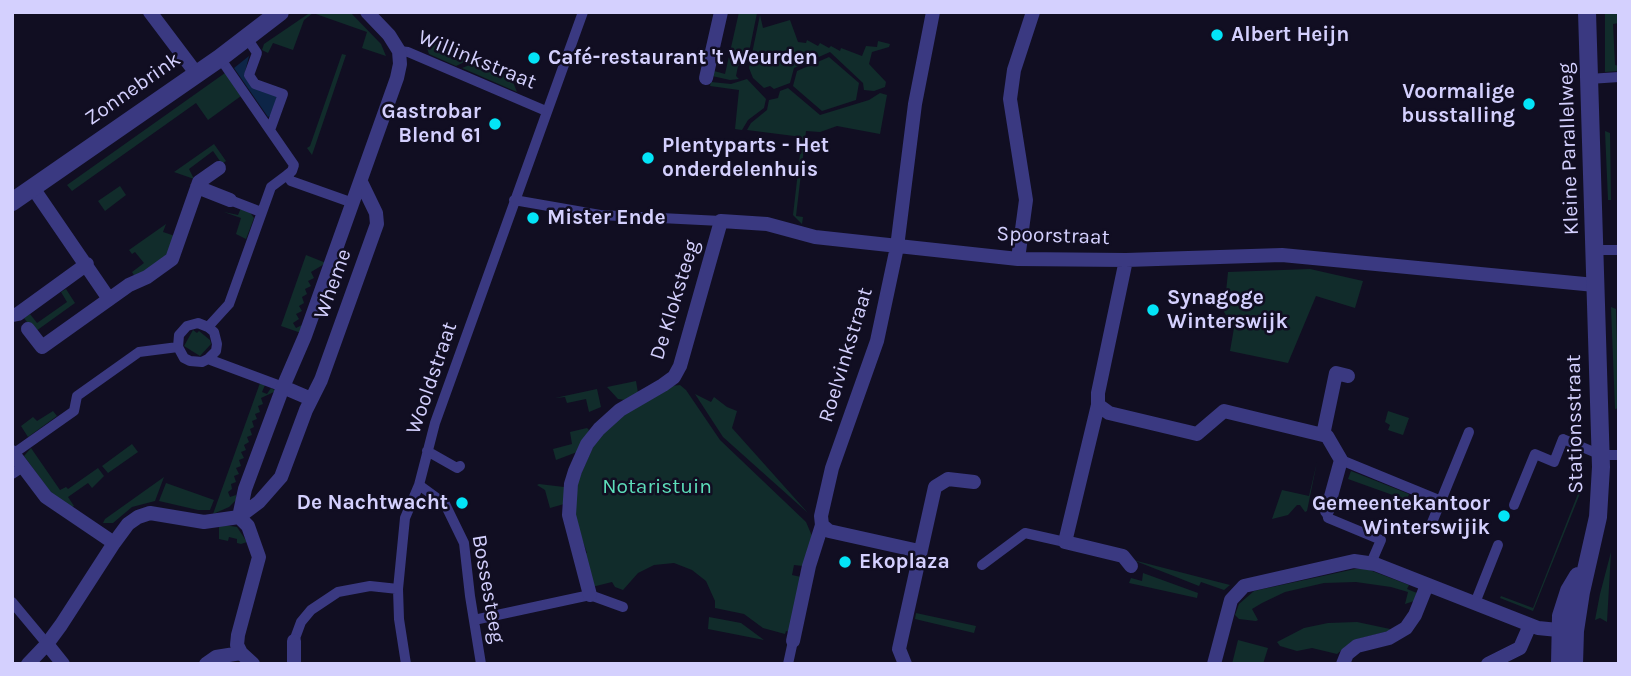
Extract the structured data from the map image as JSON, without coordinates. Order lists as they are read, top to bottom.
{
  "streets": {
    "street": [
      "Willinkstraat",
      "Zonnebrink",
      "Kleine Parallelweg",
      "Spoorstraat",
      "Wheme",
      "De Kloksteeg",
      "Roelvinkstraat",
      "Wooldstraat",
      "Stationsstraat",
      "Bossesteeg"
    ]
  },
  "crossings": [
    ["Willinkstraat", "Wheme"],
    ["Willinkstraat", "Wooldstraat"],
    ["Kleine Parallelweg", "Spoorstraat"],
    ["Kleine Parallelweg", "Stationsstraat"],
    ["Spoorstraat", "De Kloksteeg"],
    ["Spoorstraat", "Roelvinkstraat"],
    ["Spoorstraat", "Wooldstraat"],
    ["Spoorstraat", "Stationsstraat"],
    ["Wooldstraat", "Bossesteeg"]
  ],
  "parks": ["Notaristuin"],
  "places": [
    "Albert Heijn",
    "Café-restaurant 't Weurden",
    "Voormalige busstalling",
    "Gastrobar Blend 61",
    "Plentyparts - Het onderdelenhuis",
    "Mister Ende",
    "Synagoge Winterswijk",
    "De Nachtwacht",
    "Gemeentekantoor Winterswijik",
    "Ekoplaza"
  ]
}
